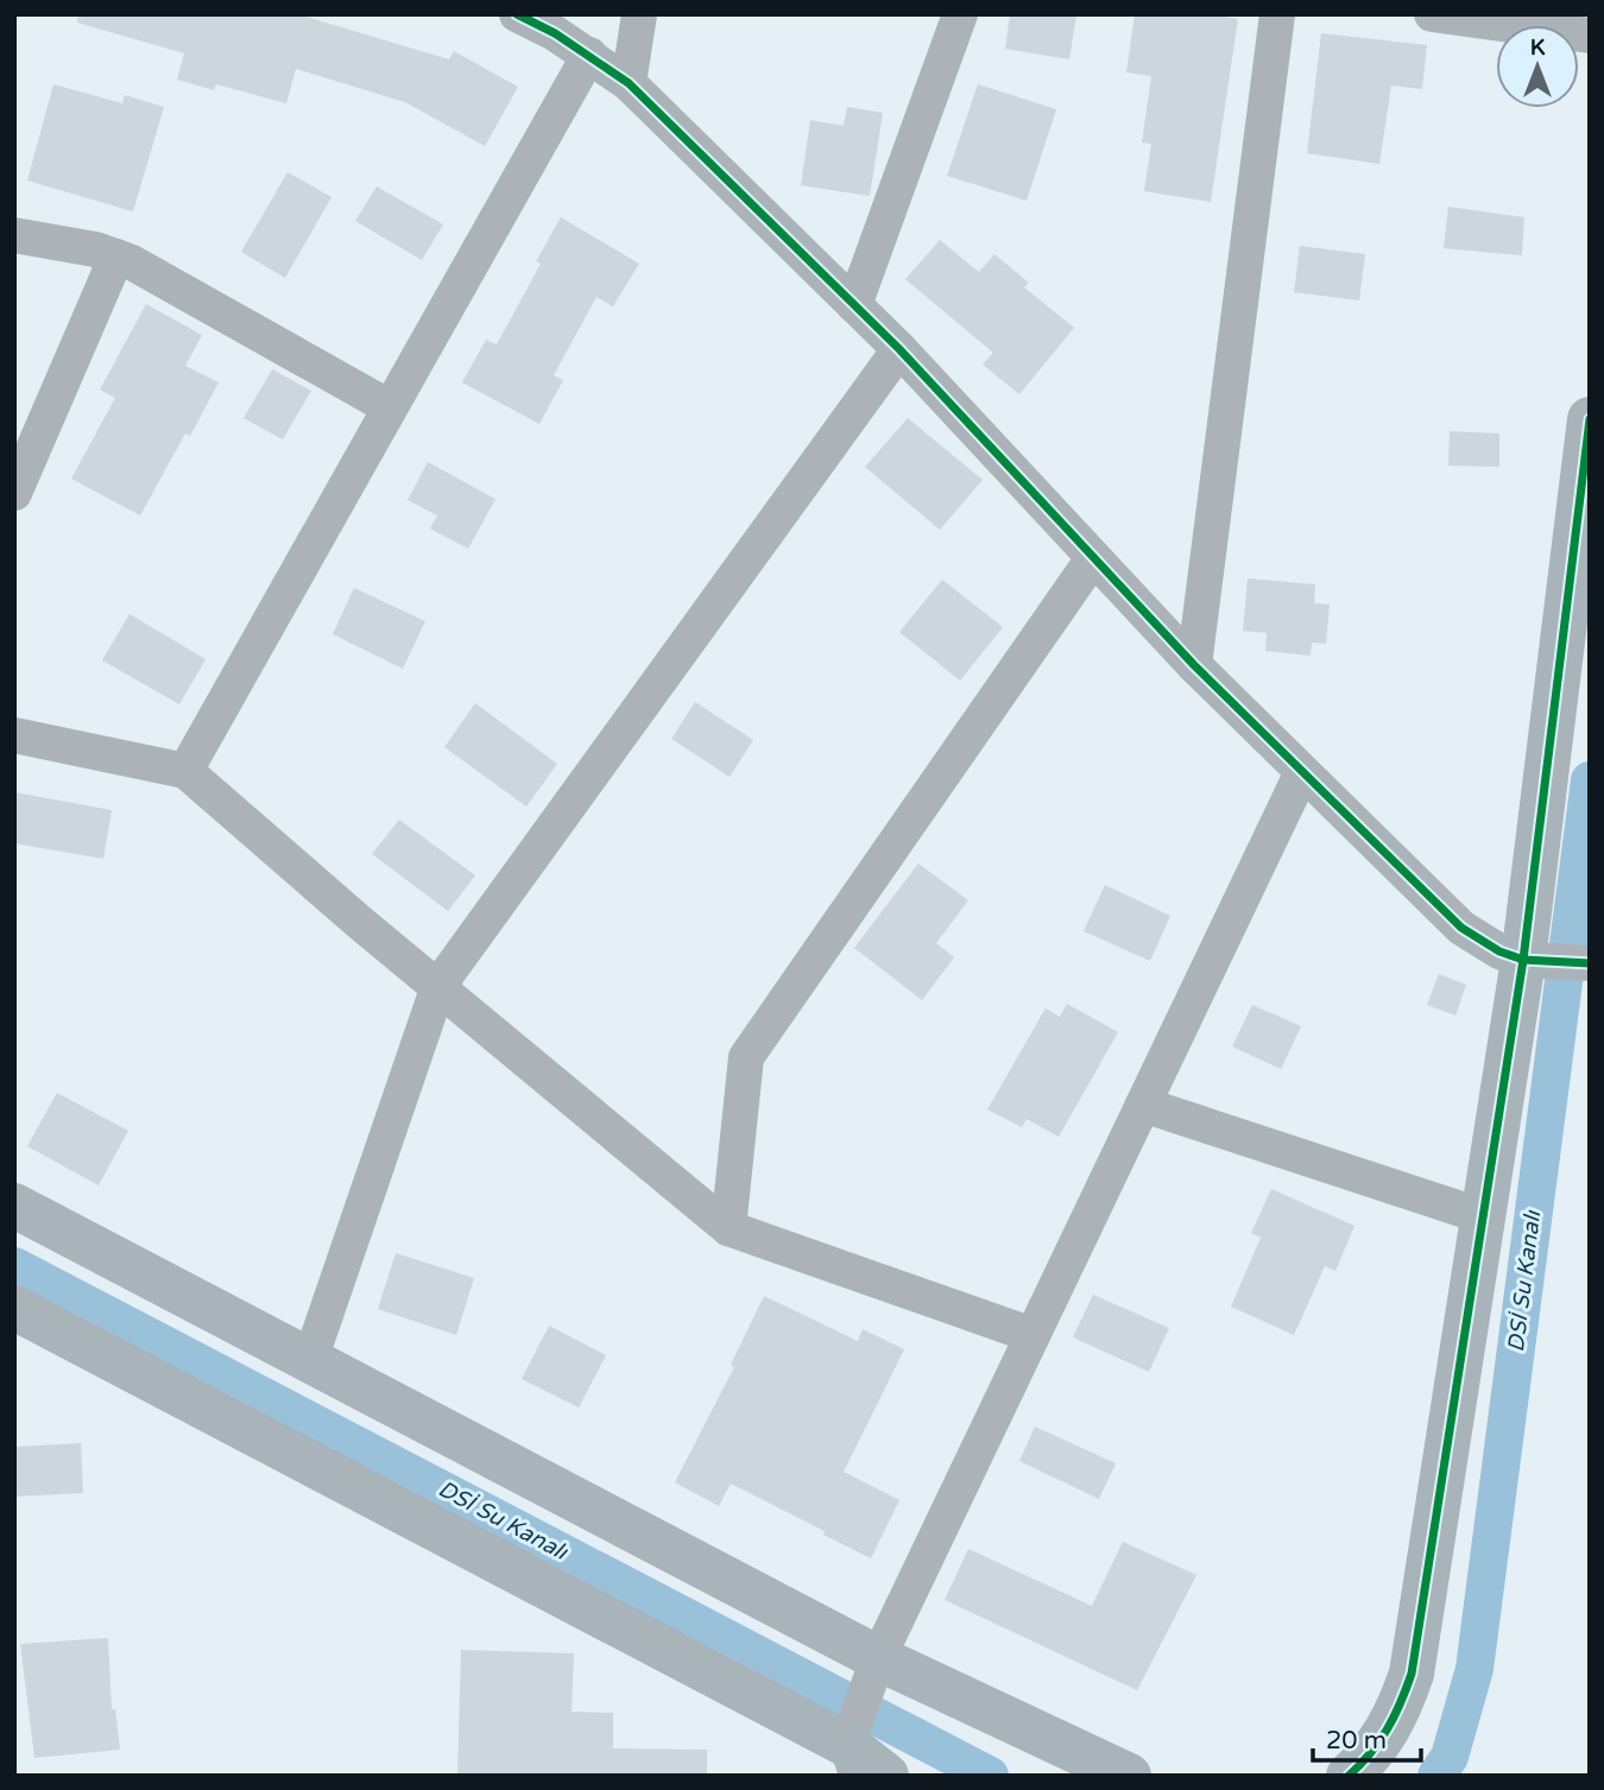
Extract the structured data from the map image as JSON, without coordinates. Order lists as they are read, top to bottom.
{
  "water": ["DSİ Su Kanalı"],
  "scale_bar": "20 m",
  "north": "top"
}
